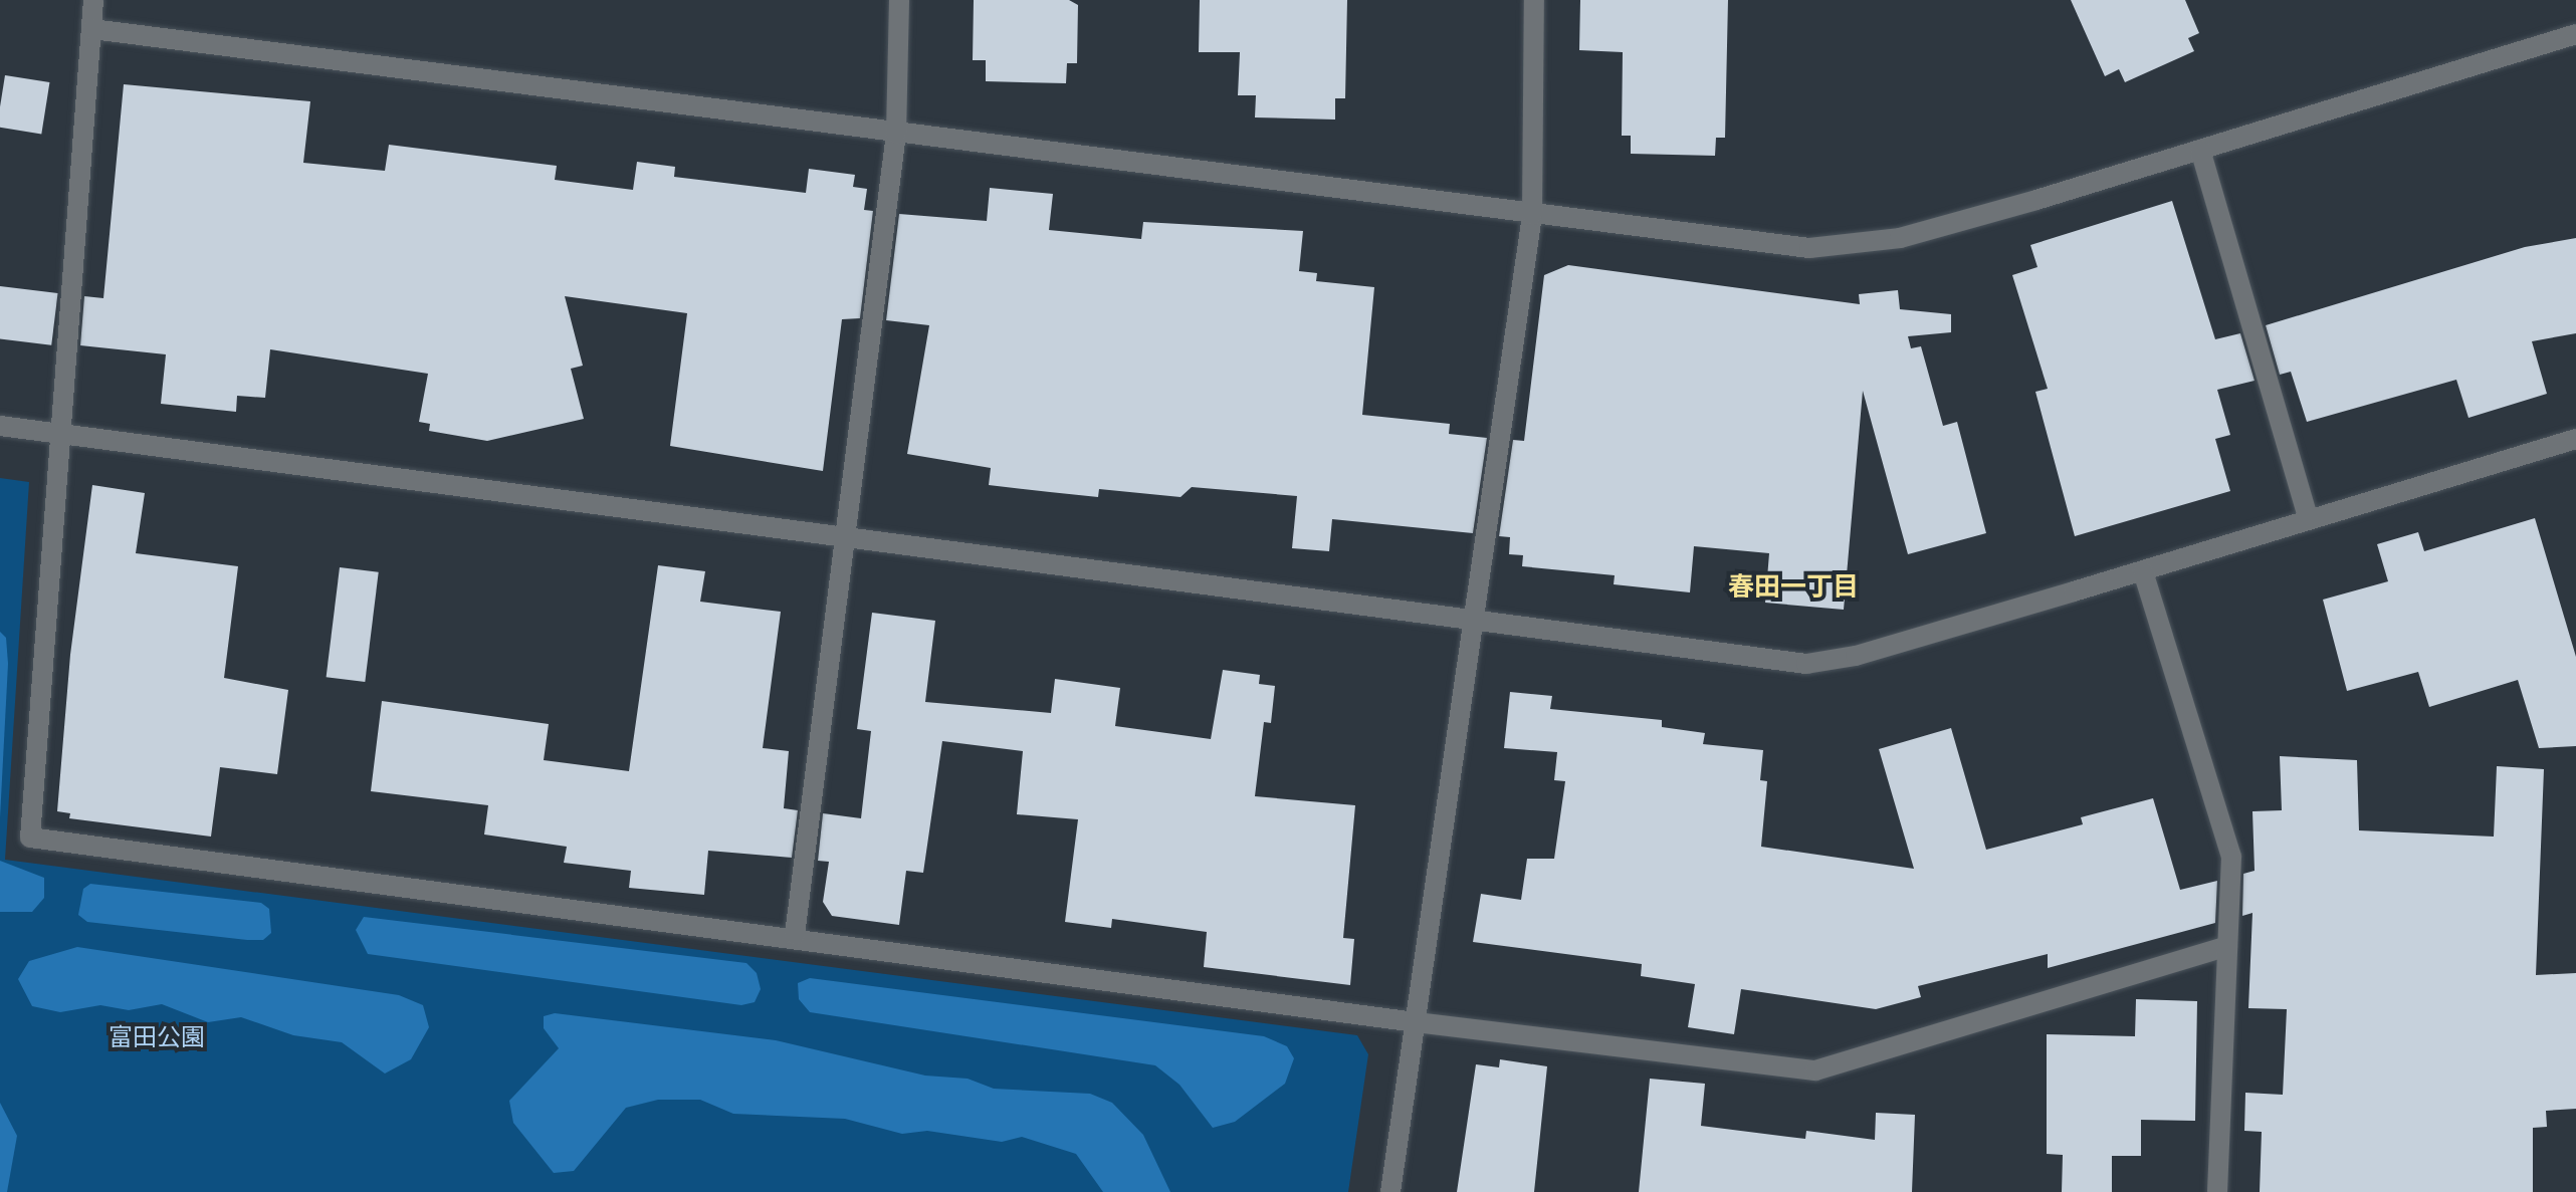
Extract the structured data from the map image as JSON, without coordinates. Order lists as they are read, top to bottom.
{
  "districts": ["春田一丁目"],
  "parks": ["富田公園"]
}
